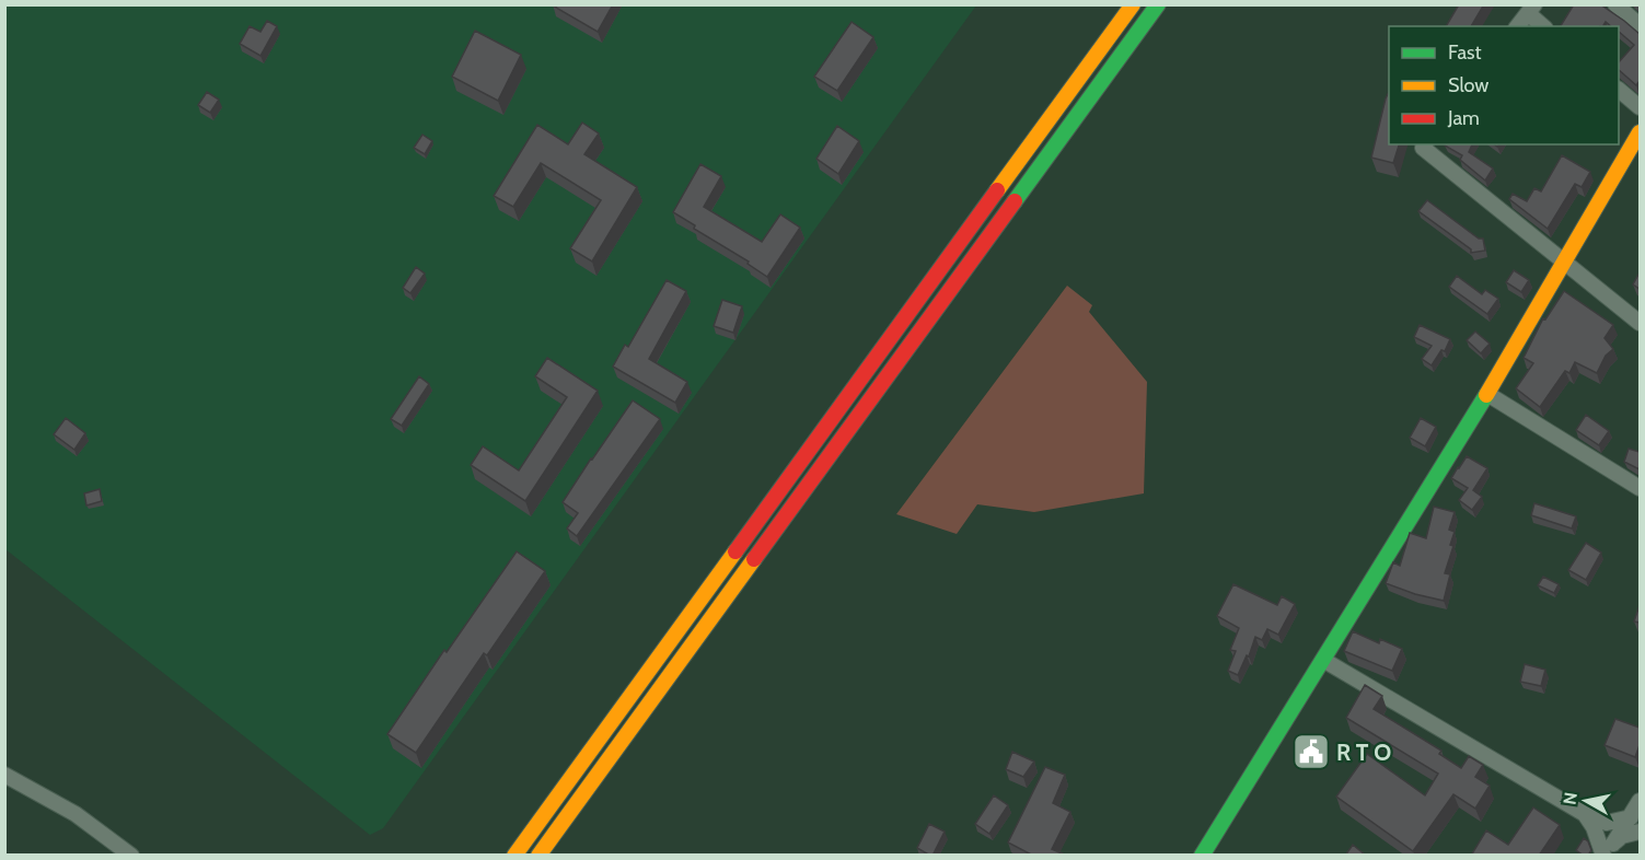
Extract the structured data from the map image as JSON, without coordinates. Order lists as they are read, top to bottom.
{
  "places": {
    "public building": ["R T O"]
  },
  "legend": ["Fast", "Slow", "Jam"],
  "north": "left"
}
